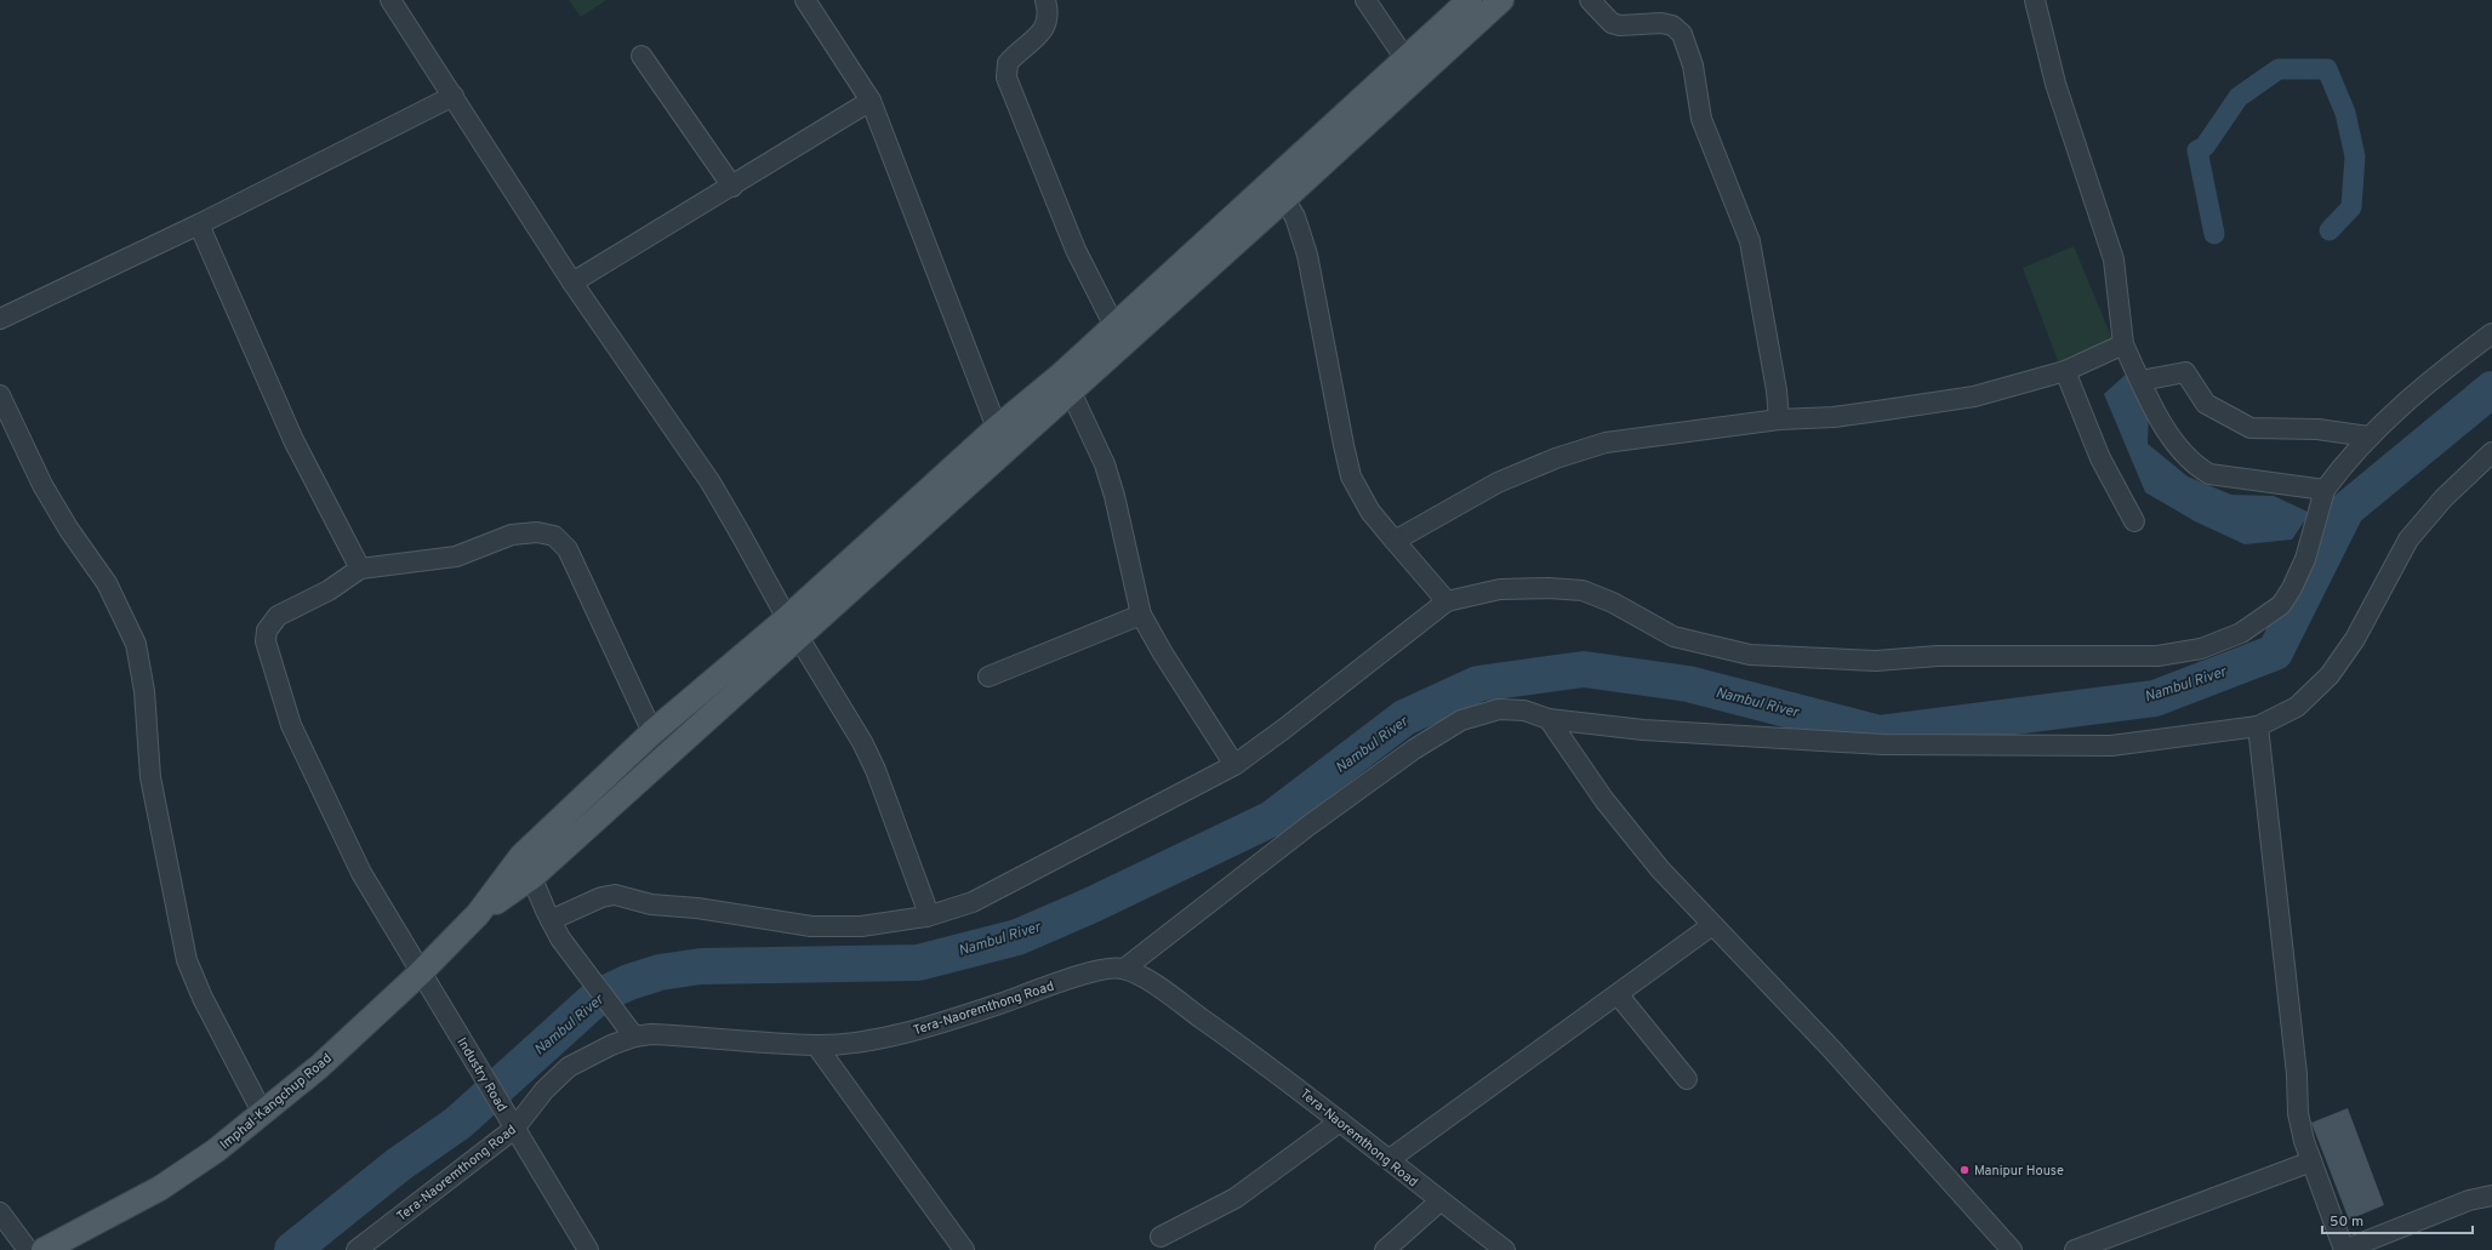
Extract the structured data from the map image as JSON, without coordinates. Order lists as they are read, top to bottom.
{
  "streets": {
    "main road": ["Imphal-Kangchup Road"],
    "street": ["Tera-Naoremthong Road", "Industry Road"]
  },
  "crossings": [
    ["Tera-Naoremthong Road", "Industry Road"],
    ["Industry Road", "Imphal-Kangchup Road"]
  ],
  "water": ["Nambul River"],
  "places": ["Manipur House"],
  "scale_bar": "50 m"
}
